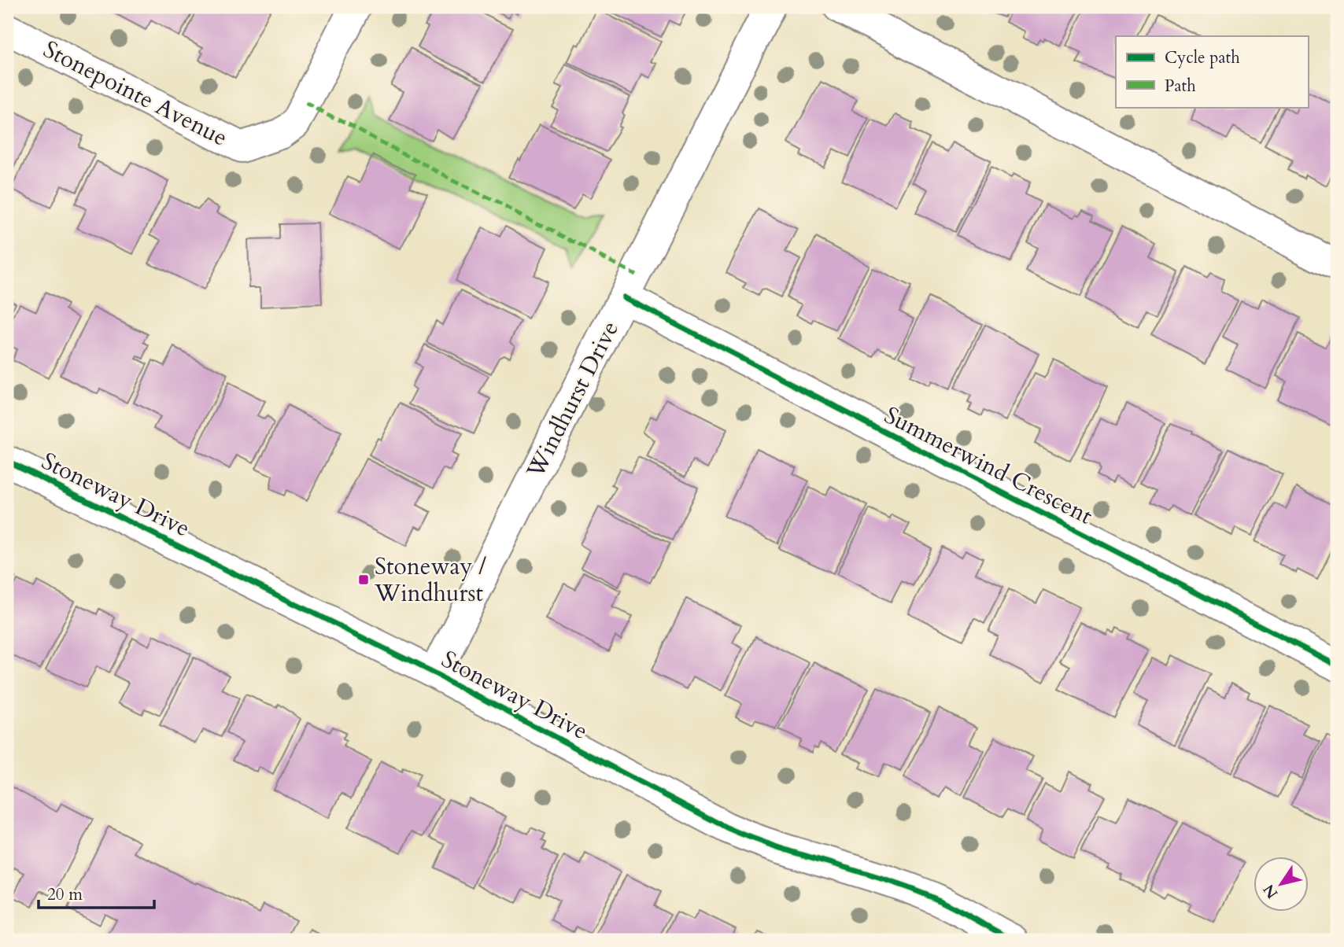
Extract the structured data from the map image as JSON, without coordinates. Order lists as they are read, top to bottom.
{
  "streets": {
    "street": [
      "Stonepointe Avenue",
      "Windhurst Drive",
      "Summerwind Crescent",
      "Stoneway Drive"
    ]
  },
  "crossings": [
    ["Windhurst Drive", "Summerwind Crescent"],
    ["Windhurst Drive", "Stoneway Drive"]
  ],
  "places": {
    "transit": ["Stoneway / Windhurst"]
  },
  "legend": ["Cycle path", "Path"],
  "scale_bar": "20 m",
  "north": "bottom left"
}
